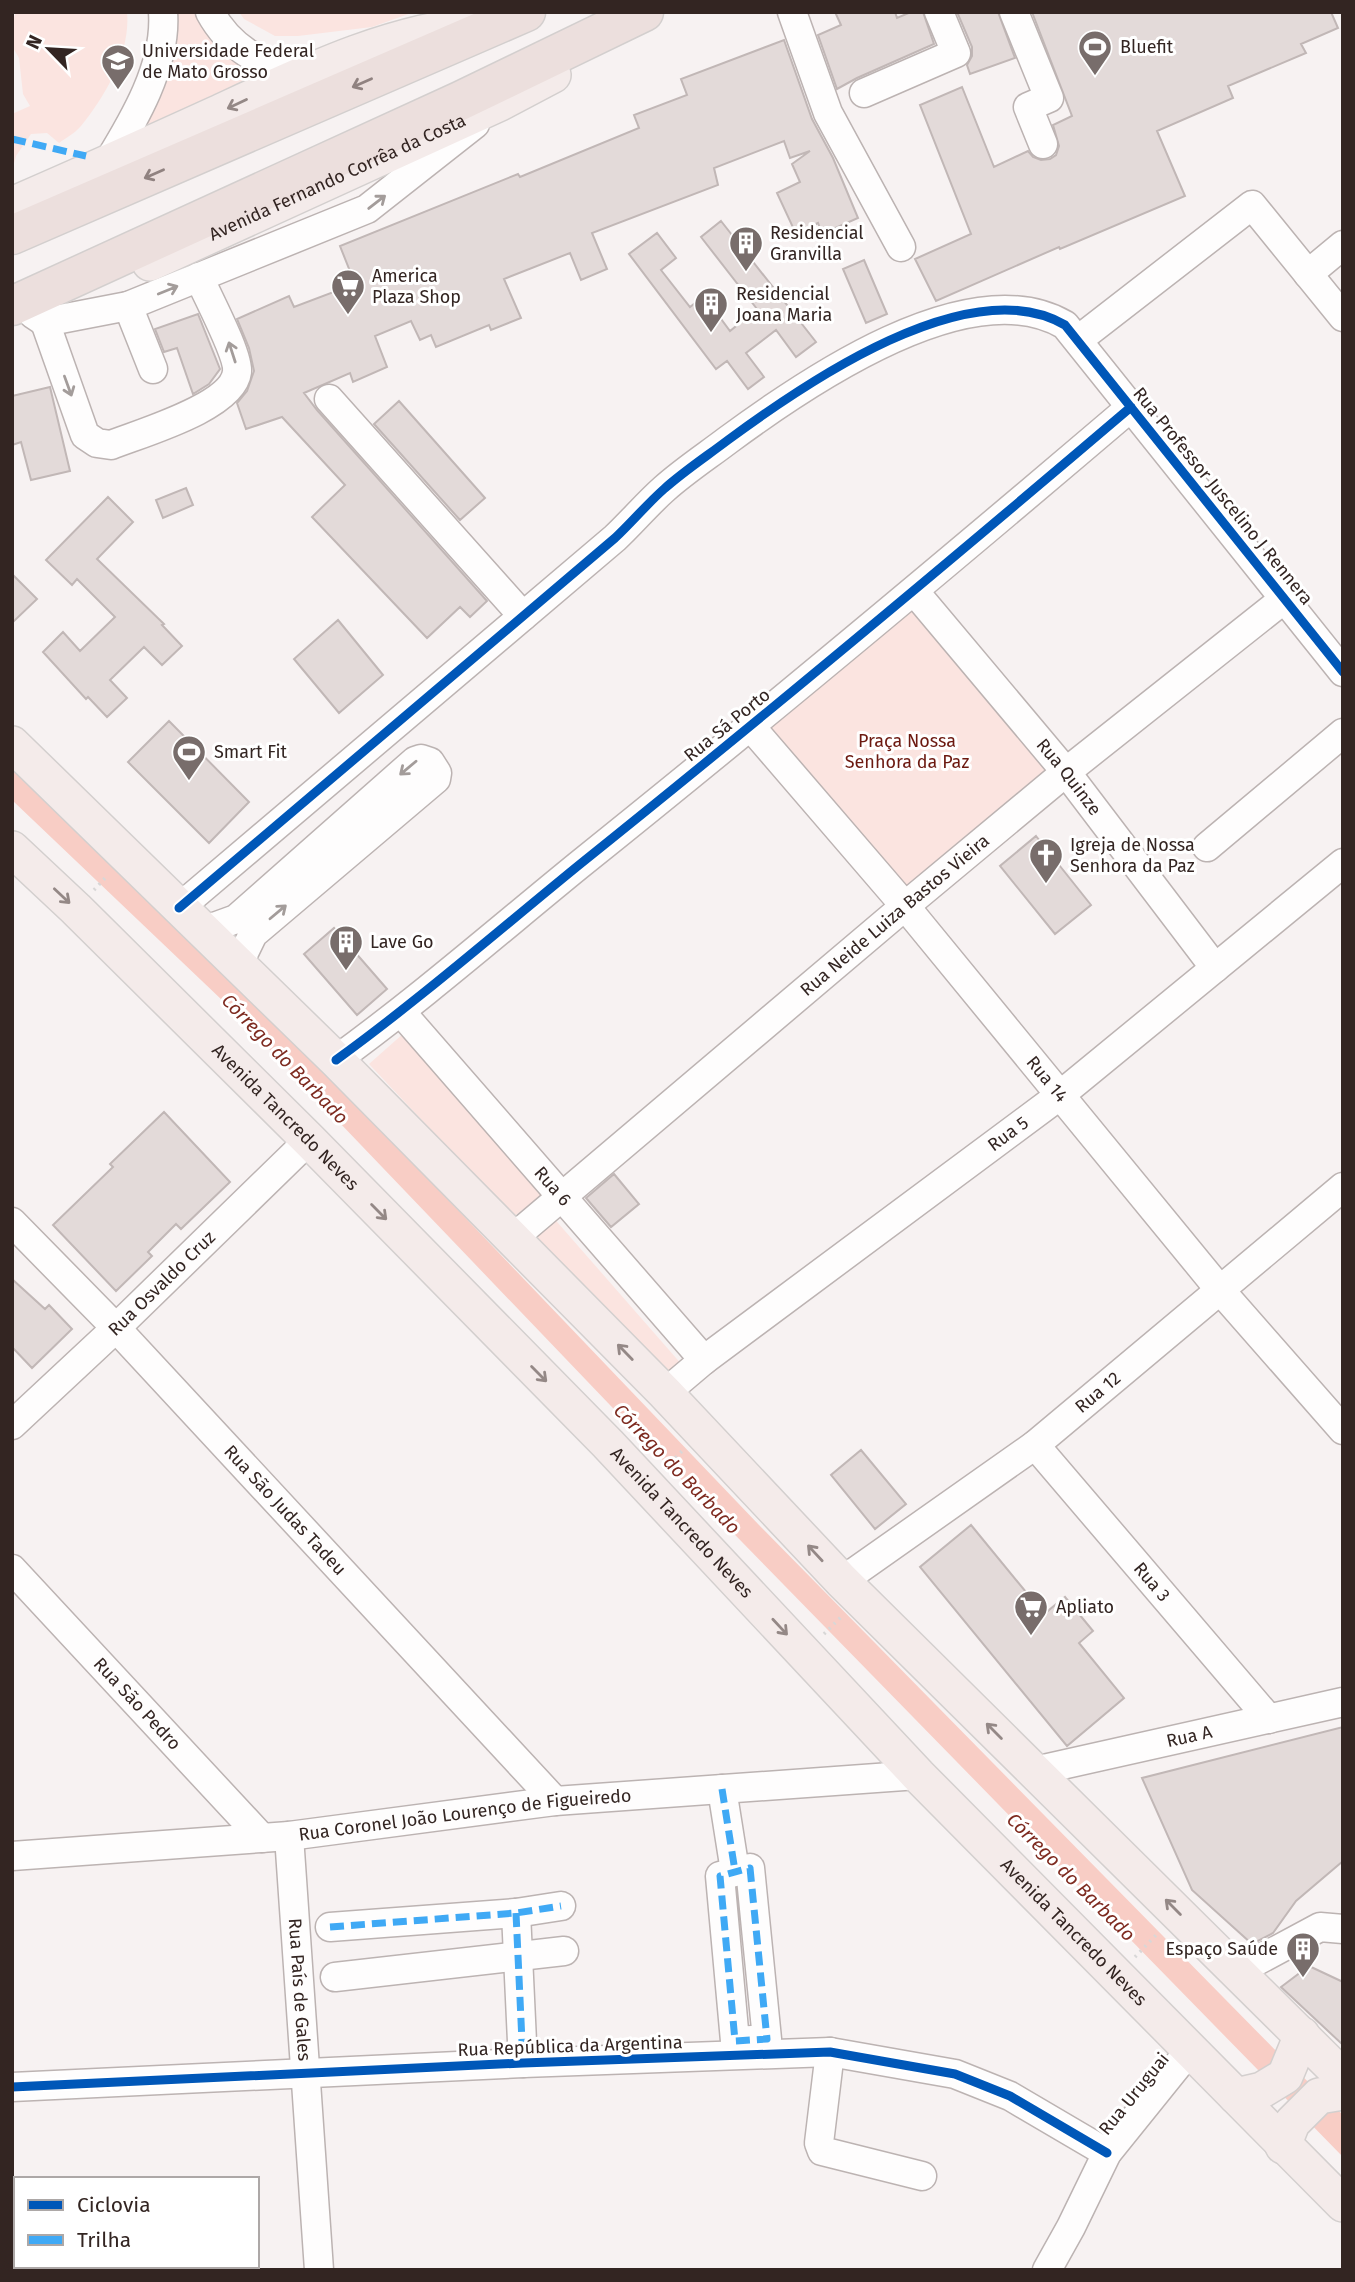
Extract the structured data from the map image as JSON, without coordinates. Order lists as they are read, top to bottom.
{
  "streets": {
    "highway": ["Avenida Fernando Corrêa da Costa"],
    "main road": ["Avenida Tancredo Neves"],
    "street": [
      "Rua Professor Juscelino J Rennera",
      "Rua Sá Porto",
      "Rua Quinze",
      "Rua Neide Luiza Bastos Vieira",
      "Rua 14",
      "Rua 5",
      "Rua 6",
      "Rua Osvaldo Cruz",
      "Rua 12",
      "Rua São Judas Tadeu",
      "Rua 3",
      "Rua São Pedro",
      "Rua A",
      "Rua Coronel João Lourenço de Figueiredo",
      "Rua País de Gales",
      "Rua República da Argentina",
      "Rua Uruguai"
    ]
  },
  "crossings": [
    ["Rua Professor Juscelino J Rennera", "Rua Sá Porto"],
    ["Rua Professor Juscelino J Rennera", "Rua Neide Luiza Bastos Vieira"],
    ["Rua Sá Porto", "Rua Quinze"],
    ["Rua Sá Porto", "Rua 14"],
    ["Rua Sá Porto", "Rua 6"],
    ["Rua Quinze", "Rua Neide Luiza Bastos Vieira"],
    ["Rua Quinze", "Rua 5"],
    ["Rua Neide Luiza Bastos Vieira", "Rua 14"],
    ["Rua Neide Luiza Bastos Vieira", "Rua 6"],
    ["Rua 14", "Rua 5"],
    ["Rua 14", "Rua 12"],
    ["Avenida Tancredo Neves", "Rua Osvaldo Cruz"],
    ["Avenida Tancredo Neves", "Rua Coronel João Lourenço de Figueiredo"],
    ["Avenida Tancredo Neves", "Rua Uruguai"],
    ["Rua 5", "Rua 6"],
    ["Rua Osvaldo Cruz", "Rua São Judas Tadeu"],
    ["Rua 12", "Rua 3"],
    ["Rua São Judas Tadeu", "Rua Coronel João Lourenço de Figueiredo"],
    ["Rua 3", "Rua A"],
    ["Rua São Pedro", "Rua Coronel João Lourenço de Figueiredo"],
    ["Rua São Pedro", "Rua País de Gales"],
    ["Rua Coronel João Lourenço de Figueiredo", "Rua País de Gales"],
    ["Rua País de Gales", "Rua República da Argentina"],
    ["Rua República da Argentina", "Rua Uruguai"]
  ],
  "water": ["Córrego do Barbado"],
  "parks": ["Praça Nossa Senhora da Paz"],
  "places": {
    "sports": ["Bluefit", "Smart Fit"],
    "school or university": ["Universidade Federal de Mato Grosso"],
    "building": [
      "Residencial Granvilla",
      "Residencial Joana Maria",
      "Lave Go",
      "Espaço Saúde"
    ],
    "supermarket": ["America Plaza Shop", "Apliato"],
    "church": ["Igreja de Nossa Senhora da Paz"]
  },
  "legend": ["Ciclovia", "Trilha"],
  "north": "top left"
}
